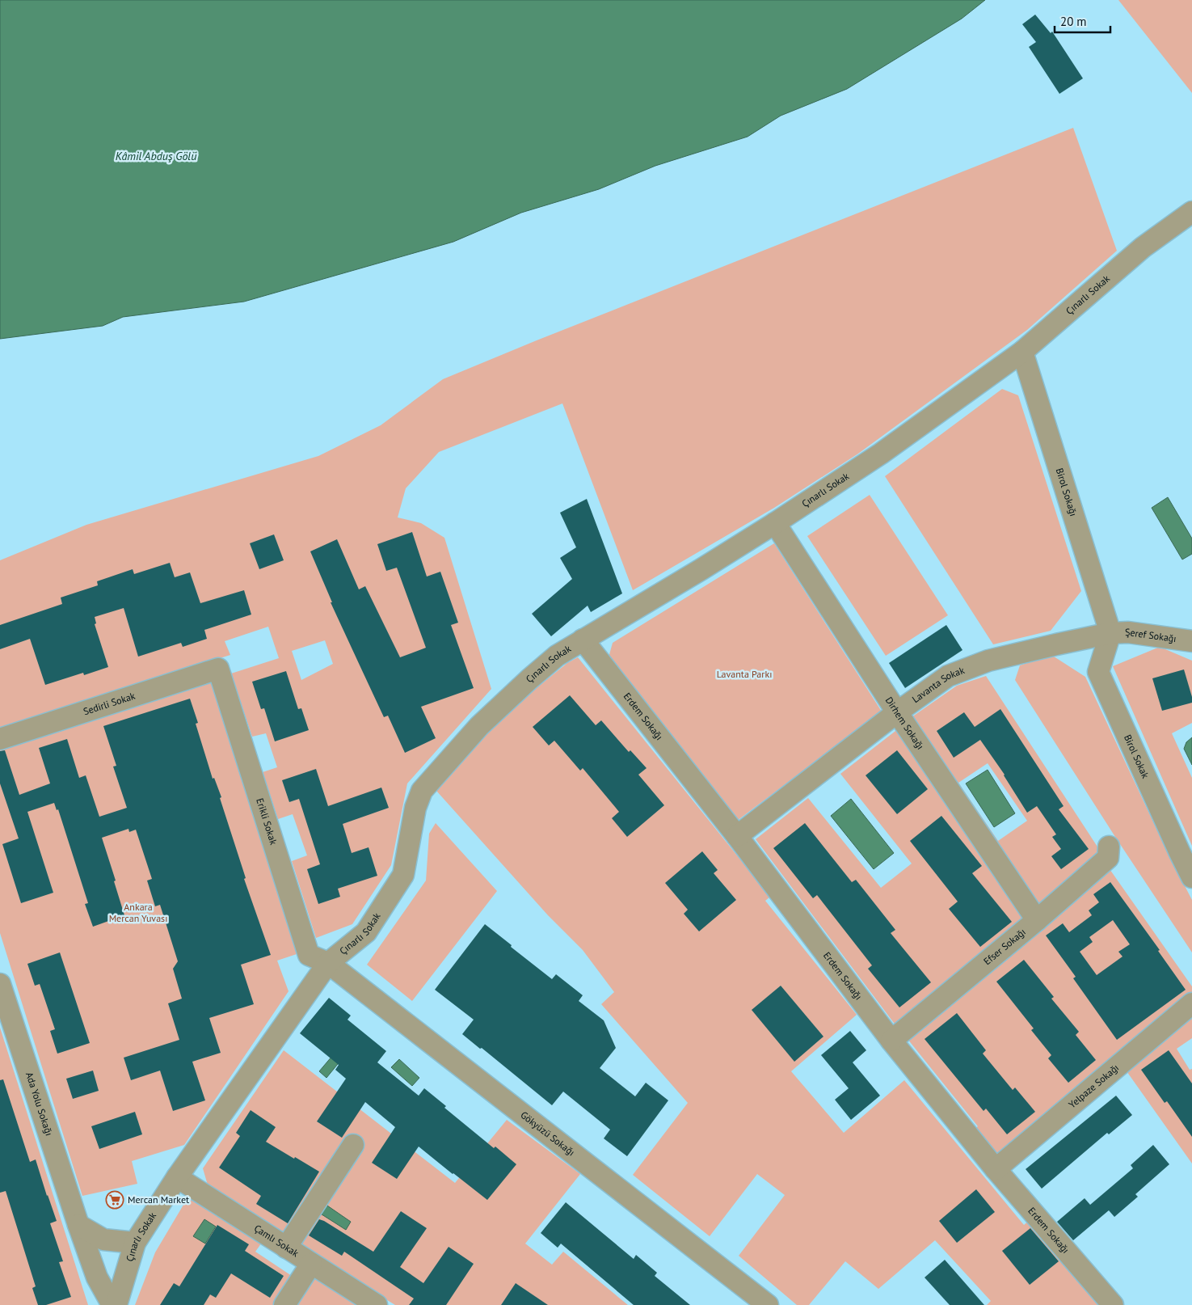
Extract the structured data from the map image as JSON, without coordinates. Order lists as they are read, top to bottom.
{
  "streets": {
    "street": [
      "Çınarlı Sokak",
      "Birol Sokağı",
      "Şeref Sokağı",
      "Lavanta Sokak",
      "Sedirli Sokak",
      "Erdem Sokağı",
      "Dirhem Sokağı",
      "Birol Sokak",
      "Erikli Sokak",
      "Efser Sokağı",
      "Yelpaze Sokağı",
      "Ada Yolu Sokağı",
      "Gökyüzü Sokağı",
      "Çamlı Sokak"
    ]
  },
  "crossings": [
    ["Çınarlı Sokak", "Birol Sokağı"],
    ["Çınarlı Sokak", "Erdem Sokağı"],
    ["Çınarlı Sokak", "Dirhem Sokağı"],
    ["Çınarlı Sokak", "Erikli Sokak"],
    ["Çınarlı Sokak", "Gökyüzü Sokağı"],
    ["Çınarlı Sokak", "Çamlı Sokak"],
    ["Birol Sokağı", "Şeref Sokağı"],
    ["Birol Sokağı", "Lavanta Sokak"],
    ["Birol Sokağı", "Birol Sokak"],
    ["Şeref Sokağı", "Lavanta Sokak"],
    ["Şeref Sokağı", "Birol Sokak"],
    ["Lavanta Sokak", "Erdem Sokağı"],
    ["Lavanta Sokak", "Dirhem Sokağı"],
    ["Lavanta Sokak", "Birol Sokak"],
    ["Sedirli Sokak", "Erikli Sokak"],
    ["Erdem Sokağı", "Efser Sokağı"],
    ["Erdem Sokağı", "Yelpaze Sokağı"],
    ["Dirhem Sokağı", "Efser Sokağı"],
    ["Erikli Sokak", "Gökyüzü Sokağı"]
  ],
  "water": ["Kâmil Abduş Gölü"],
  "parks": ["Lavanta Parkı", "Ankara Mercan Yuvası"],
  "places": {
    "supermarket": ["Mercan Market"]
  },
  "scale_bar": "20 m"
}
